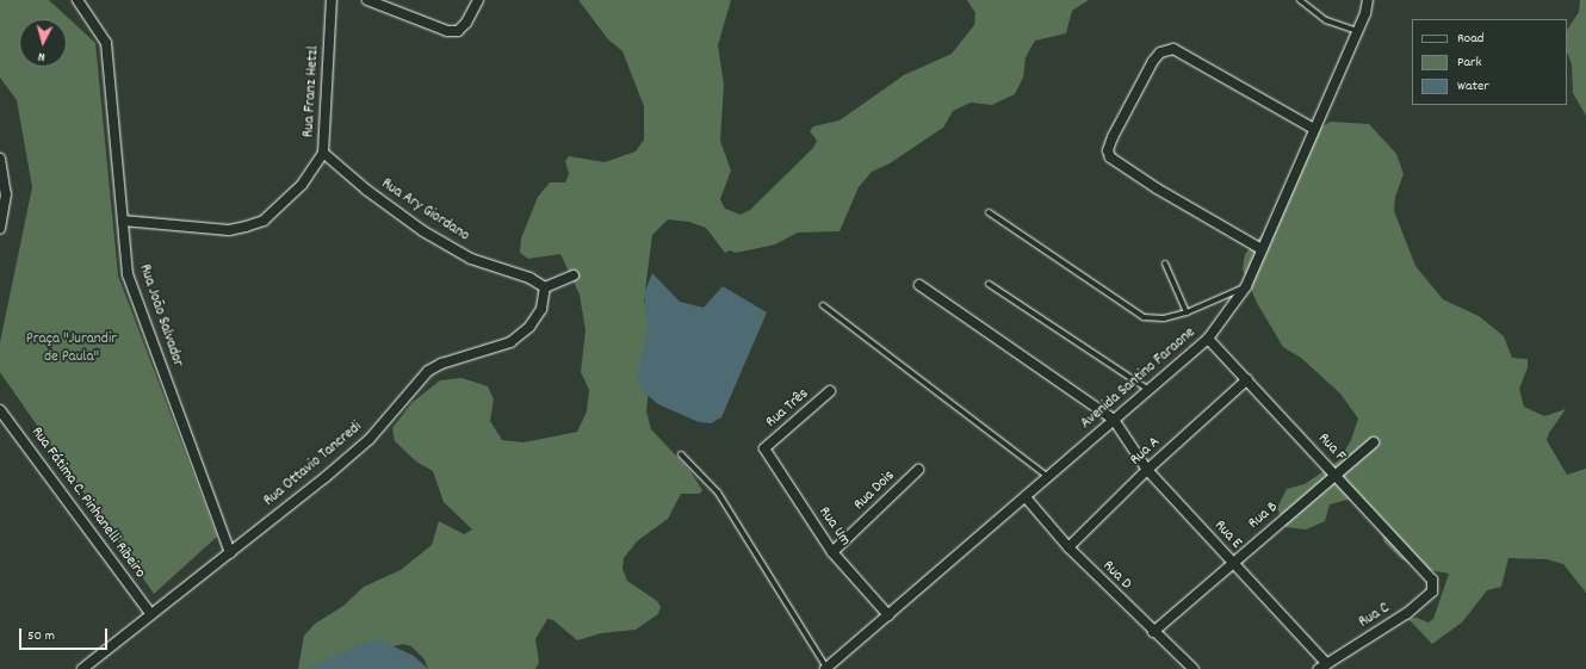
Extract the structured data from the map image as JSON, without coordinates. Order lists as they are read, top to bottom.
{
  "streets": {
    "street": [
      "Rua Franz Hetzl",
      "Rua Ary Giordano",
      "Rua João Salvador",
      "Avenida Santino Faraone",
      "Rua Três",
      "Rua F",
      "Rua A",
      "Rua Ottavio Tancredi",
      "Rua Dois",
      "Rua Fátima C. Pinhanelli Ribeiro",
      "Rua B",
      "Rua Um",
      "Rua E",
      "Rua D",
      "Rua C"
    ]
  },
  "crossings": [
    ["Rua Franz Hetzl", "Rua Ary Giordano"],
    ["Rua Franz Hetzl", "Rua João Salvador"],
    ["Rua Ary Giordano", "Rua Ottavio Tancredi"],
    ["Rua João Salvador", "Rua Ottavio Tancredi"],
    ["Avenida Santino Faraone", "Rua F"],
    ["Avenida Santino Faraone", "Rua Um"],
    ["Avenida Santino Faraone", "Rua E"],
    ["Avenida Santino Faraone", "Rua D"],
    ["Rua Três", "Rua Um"],
    ["Rua F", "Rua A"],
    ["Rua F", "Rua B"],
    ["Rua F", "Rua C"],
    ["Rua A", "Rua E"],
    ["Rua A", "Rua D"],
    ["Rua Ottavio Tancredi", "Rua Fátima C. Pinhanelli Ribeiro"],
    ["Rua Dois", "Rua Um"],
    ["Rua B", "Rua E"],
    ["Rua B", "Rua D"],
    ["Rua E", "Rua C"]
  ],
  "parks": ["Praça \"Jurandir de Paula\""],
  "legend": ["Road", "Park", "Water"],
  "scale_bar": "50 m",
  "north": "bottom"
}
